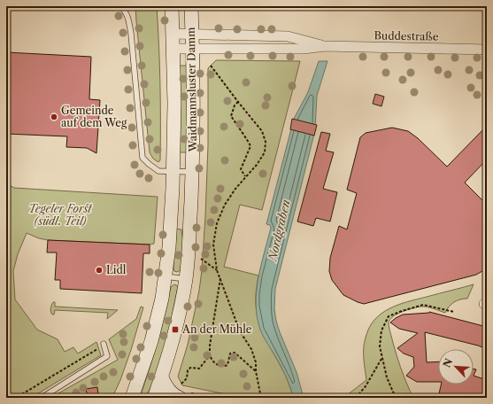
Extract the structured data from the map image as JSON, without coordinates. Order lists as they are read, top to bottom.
{
  "streets": {
    "main road": ["Waidmannsluster Damm"],
    "street": ["Buddestraße"]
  },
  "crossings": [
    ["Buddestraße", "Waidmannsluster Damm"]
  ],
  "water": ["Nordgraben"],
  "parks": ["Tegeler Forst (südl. Teil)"],
  "places": {
    "other": ["Gemeinde auf dem Weg", "Lidl"],
    "transit": ["An der Mühle"]
  },
  "north": "top left"
}
